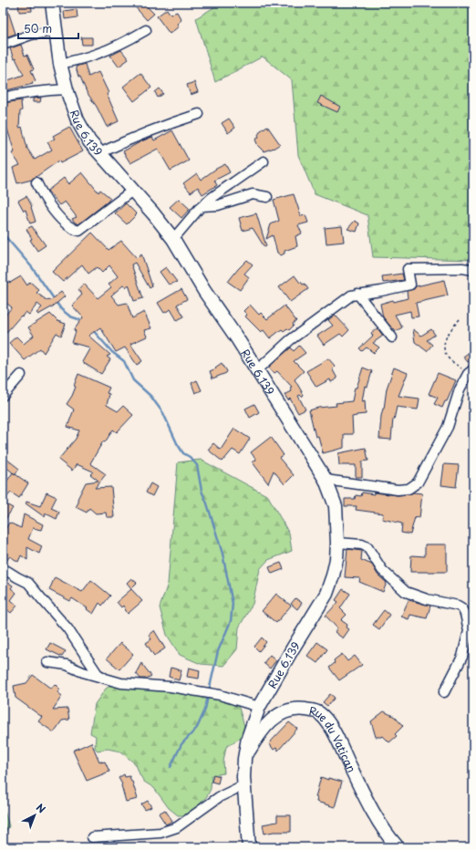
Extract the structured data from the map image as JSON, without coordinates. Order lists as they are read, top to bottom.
{
  "streets": {
    "street": ["Rue 6.139", "Rue du Vatican"]
  },
  "crossings": [
    ["Rue 6.139", "Rue du Vatican"]
  ],
  "scale_bar": "50 m",
  "north": "top right"
}
